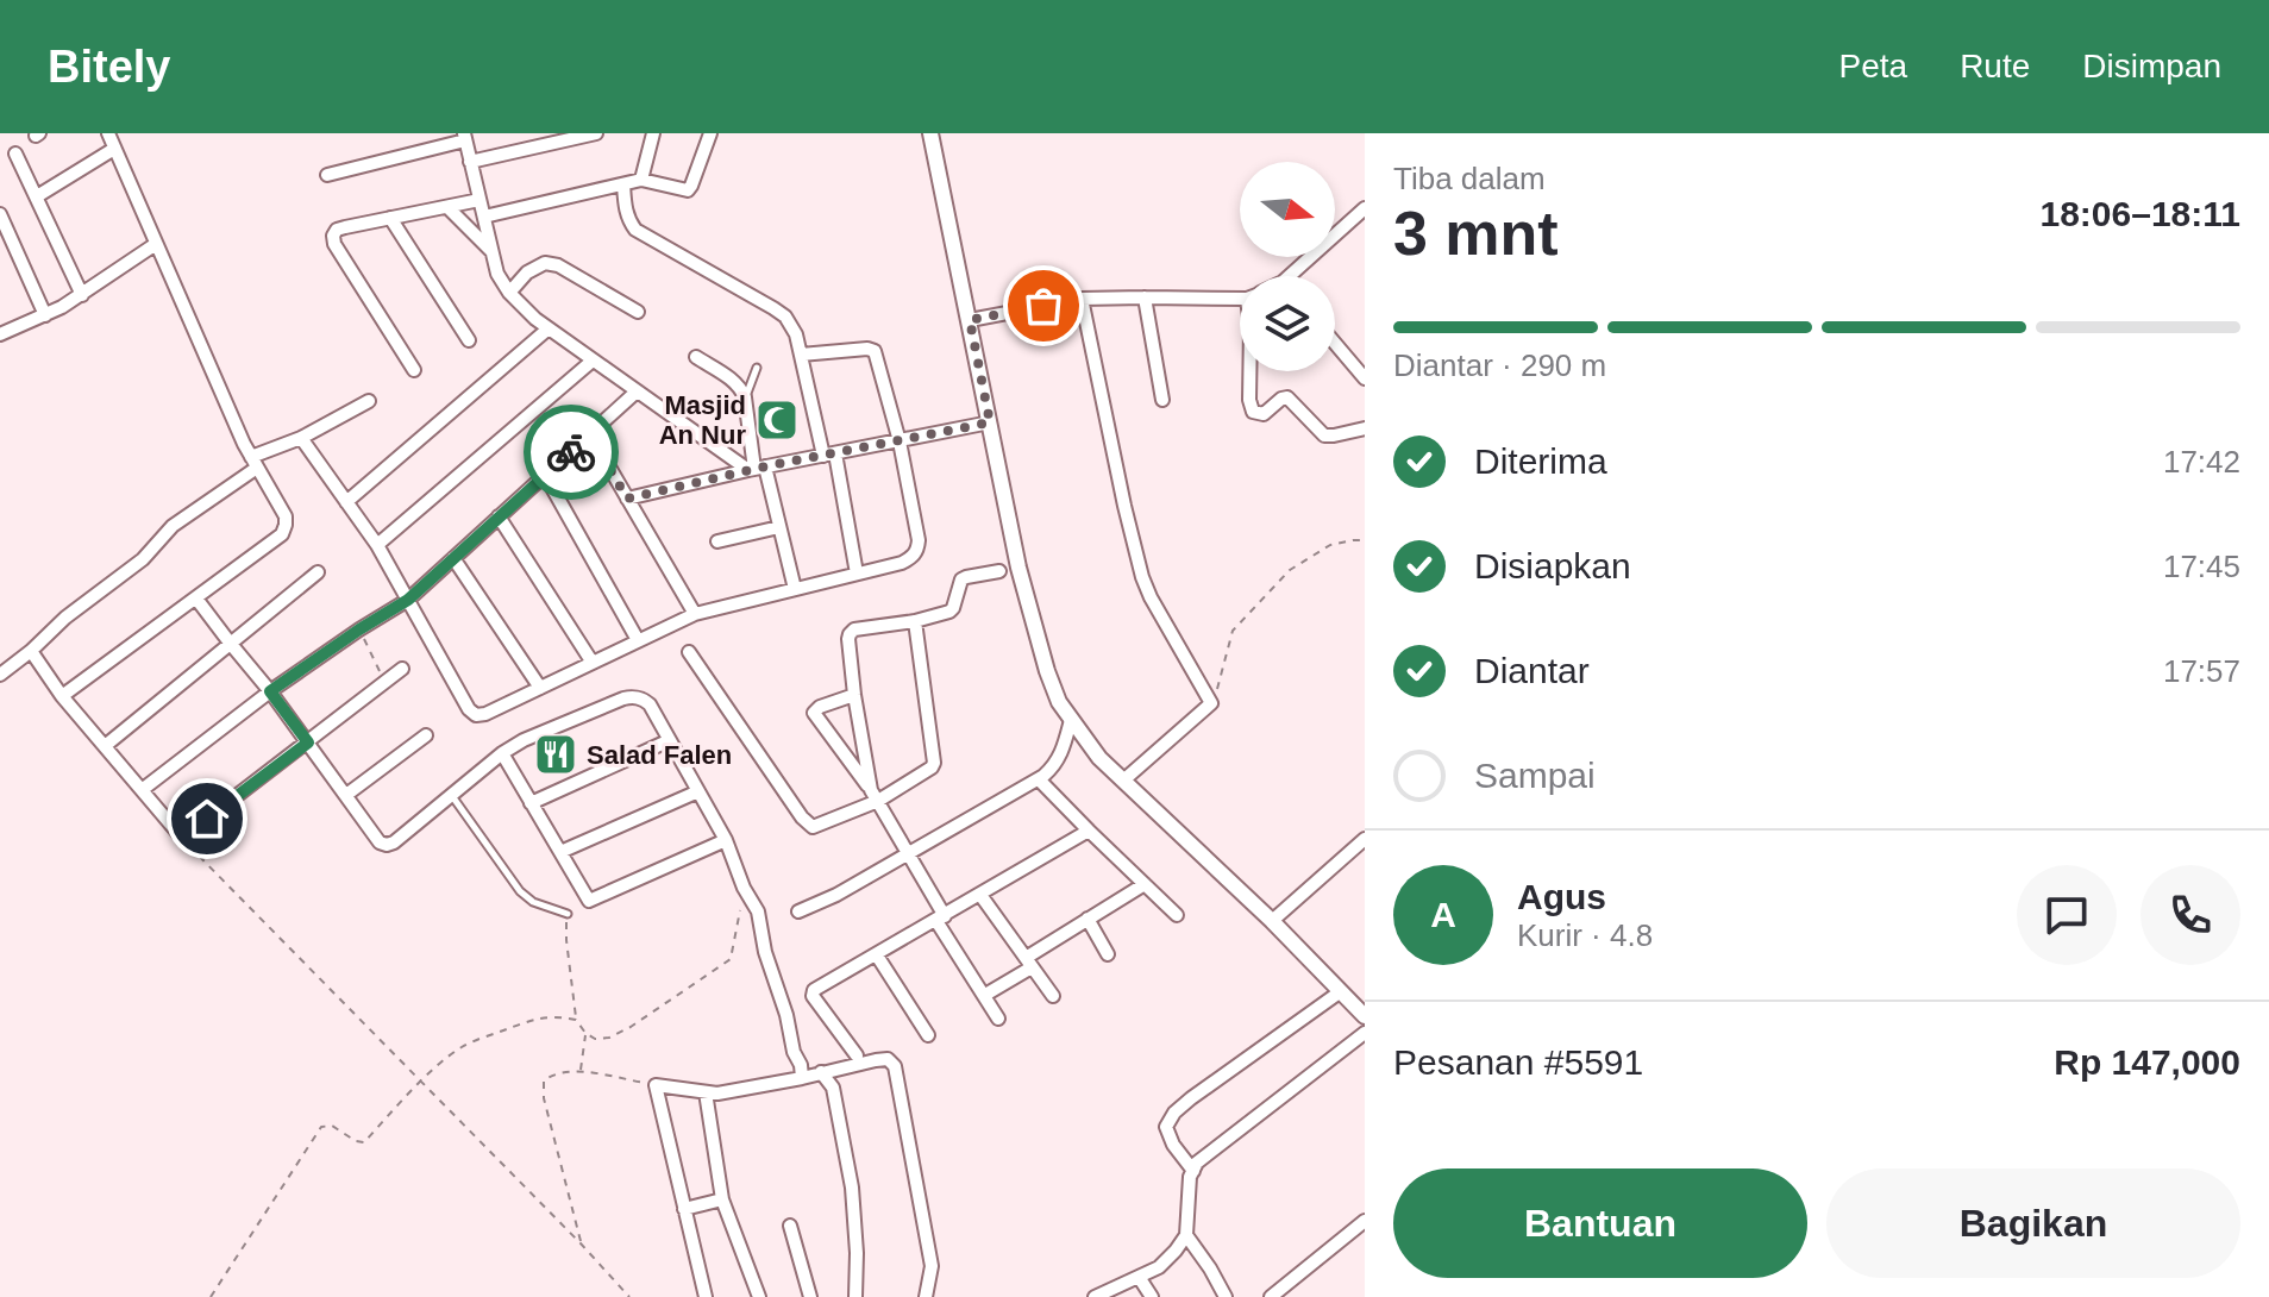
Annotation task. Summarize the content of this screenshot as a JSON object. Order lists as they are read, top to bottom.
{
  "places": {
    "mosque": ["Masjid An Nur"],
    "restaurant": ["Salad Falen"]
  },
  "north": "right",
  "page": {
    "header": "Bitely",
    "nav": ["Peta", "Rute", "Disimpan"],
    "heading": ["3 mnt", "Tiba dalam", "18:06–18:11"],
    "panel": [
      "Agus",
      "Kurir · 4.8",
      "Pesanan #5591",
      "Rp 147,000"
    ],
    "bar": "Diantar · 290 m",
    "list": [
      ["Diterima", "17:42"],
      ["Disiapkan", "17:45"],
      ["Diantar", "17:57"],
      "Sampai"
    ],
    "round": "A",
    "buttons": ["Bantuan", "Bagikan"]
  }
}
